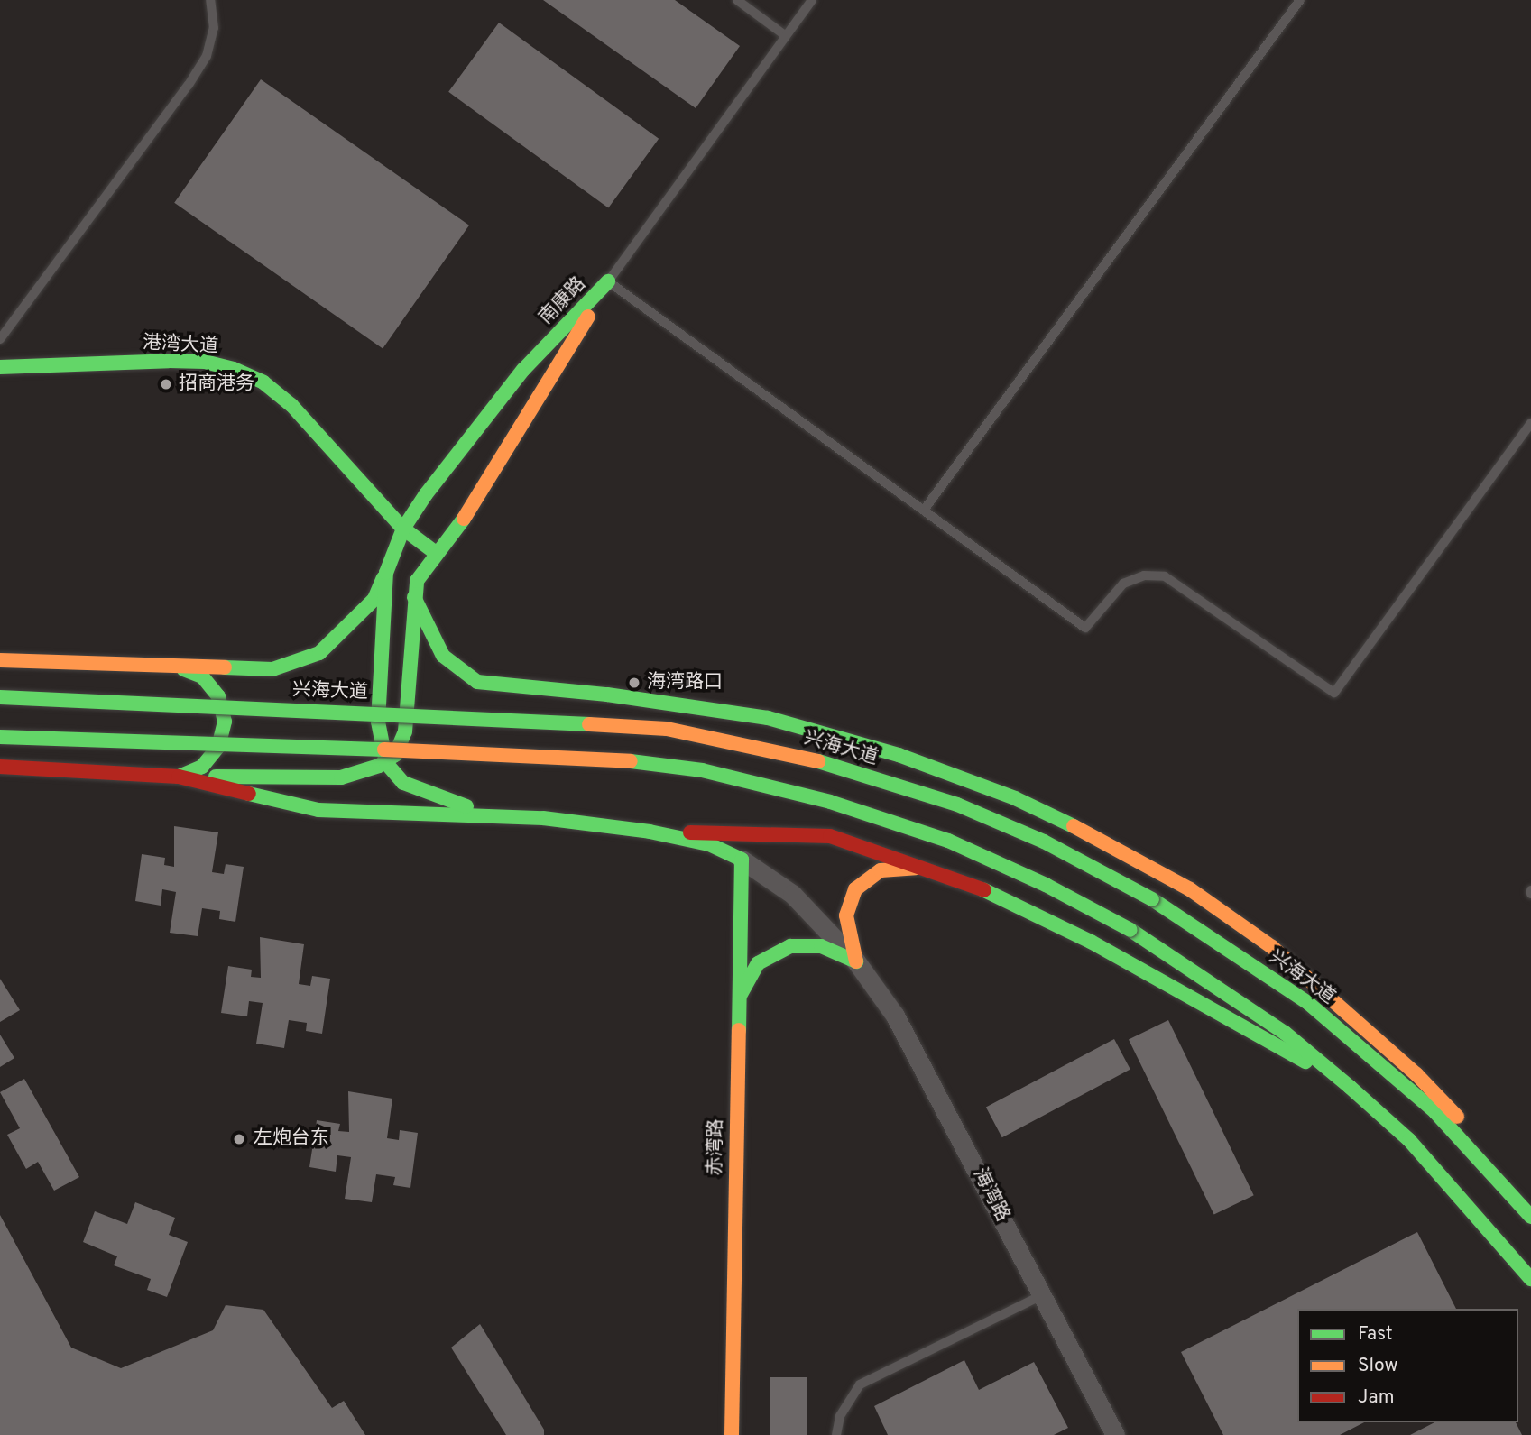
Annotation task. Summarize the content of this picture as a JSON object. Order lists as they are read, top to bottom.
{
  "streets": {
    "street": [
      "南康路",
      "港湾大道",
      "兴海大道",
      "赤湾路",
      "海湾路"
    ]
  },
  "crossings": [
    ["南康路", "港湾大道"],
    ["南康路", "兴海大道"],
    ["赤湾路", "海湾路"]
  ],
  "places": ["招商港务", "海湾路口", "左炮台东"],
  "legend": ["Fast", "Slow", "Jam"]
}
